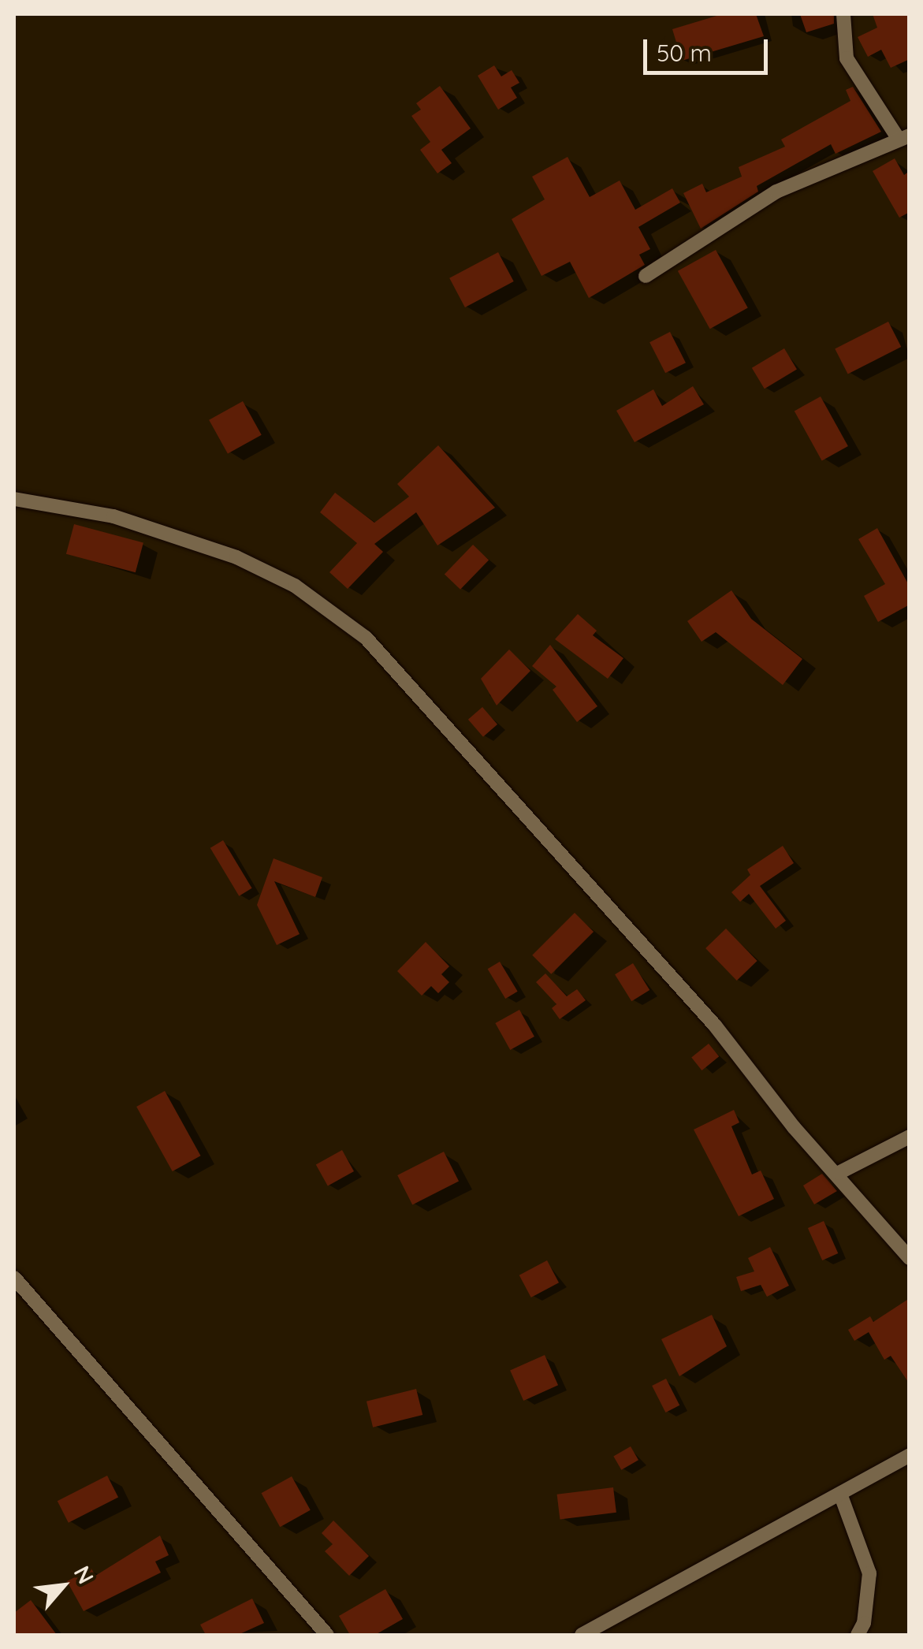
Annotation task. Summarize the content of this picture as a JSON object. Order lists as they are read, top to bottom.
{
  "scale_bar": "50 m",
  "north": "top right"
}
